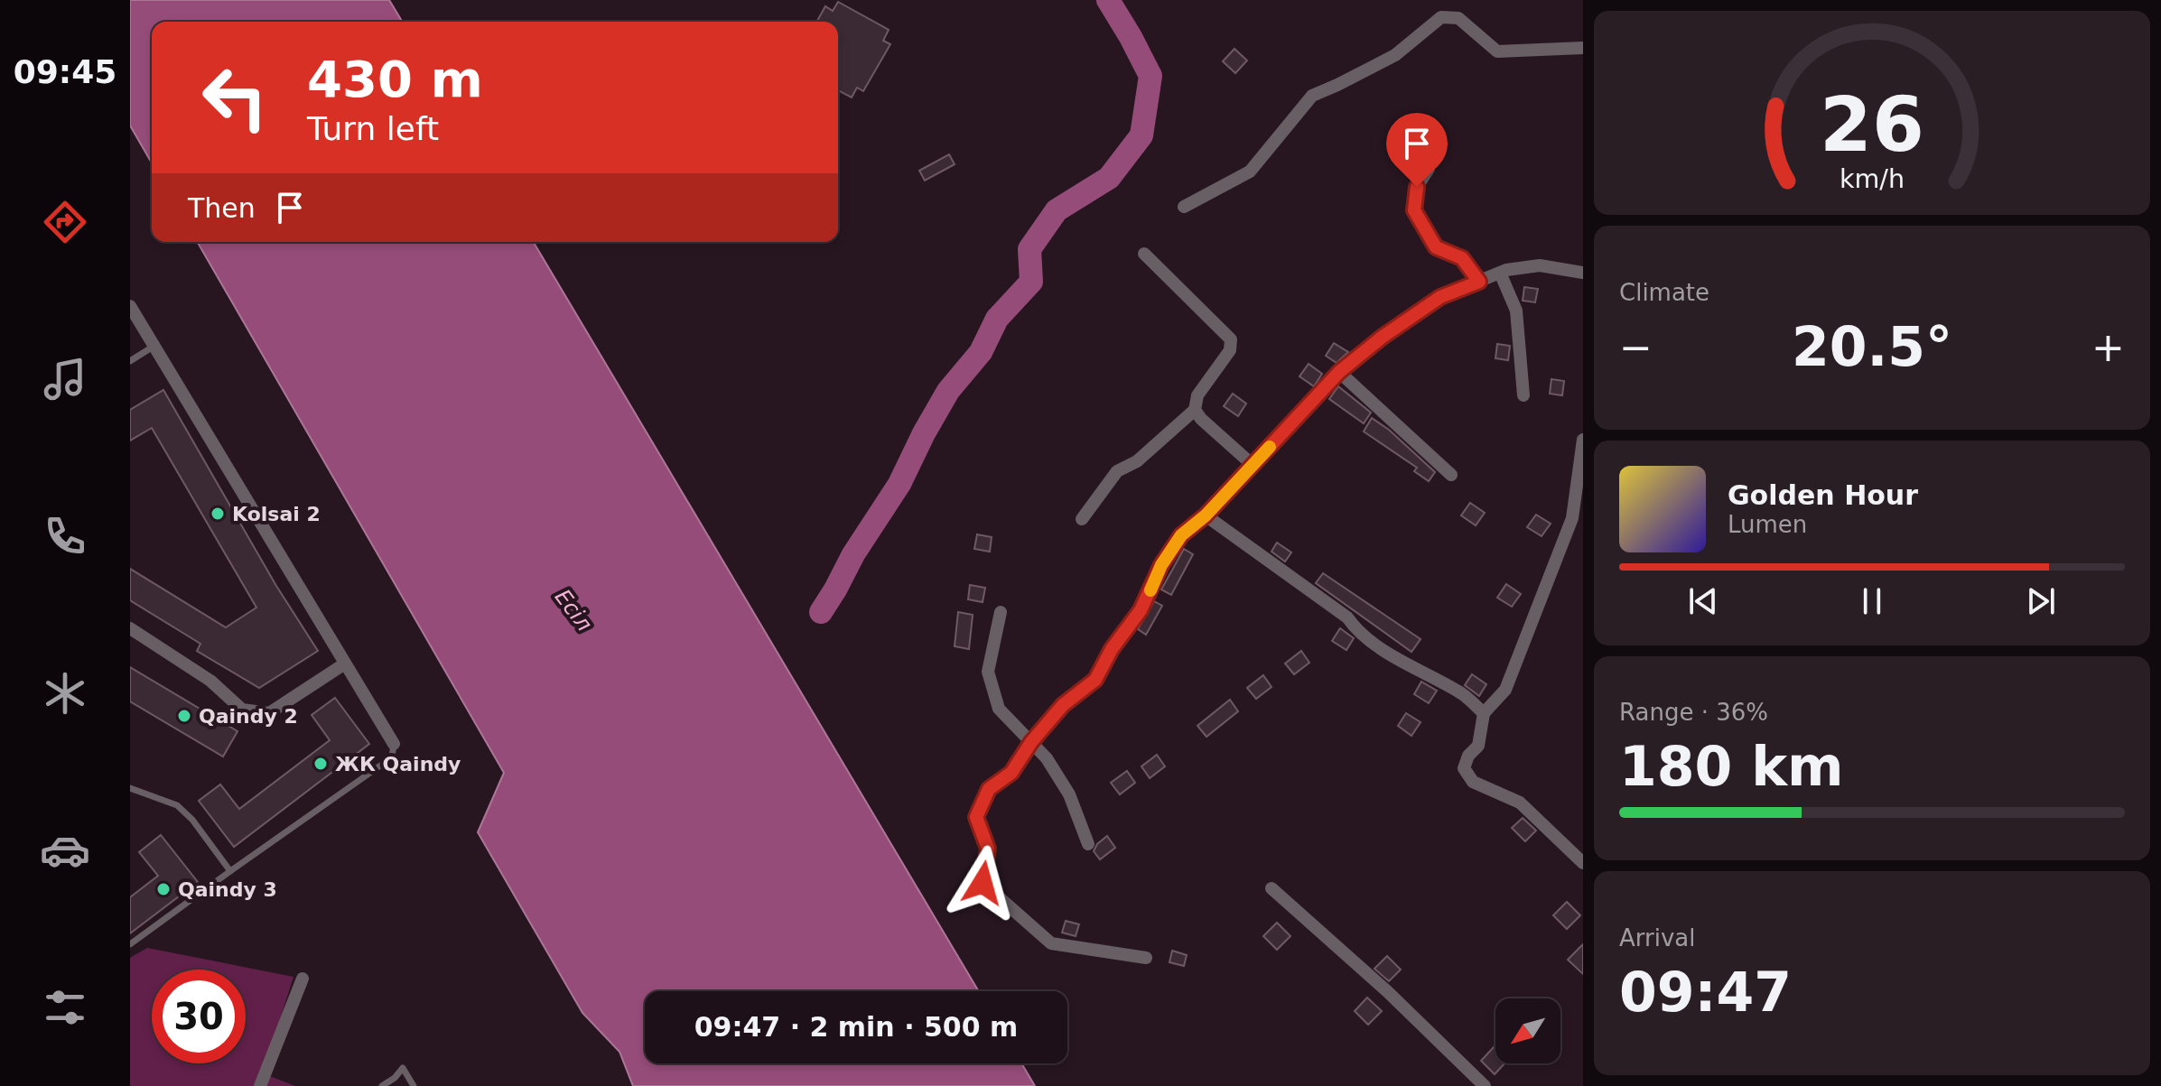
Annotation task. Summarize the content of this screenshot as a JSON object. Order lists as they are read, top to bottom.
{
  "water": ["Есіл"],
  "places": [
    "Kolsai 2",
    "Qaindy 2",
    "ЖК Qaindy",
    "Qaindy 3"
  ],
  "north": "bottom left",
  "page": {
    "tabs": "09:45",
    "turn": ["430 m", "Turn left"],
    "then": "Then",
    "tile": [
      "Climate",
      ["Range · 36%", "180 km"],
      ["Arrival", "09:47"]
    ],
    "heat": ["−", "20.5°", "+"],
    "song": ["Golden Hour", "Lumen"],
    "limit": "30",
    "trip": "09:47 · 2 min · 500 m",
    "gauge": ["26", "km/h"]
  }
}
